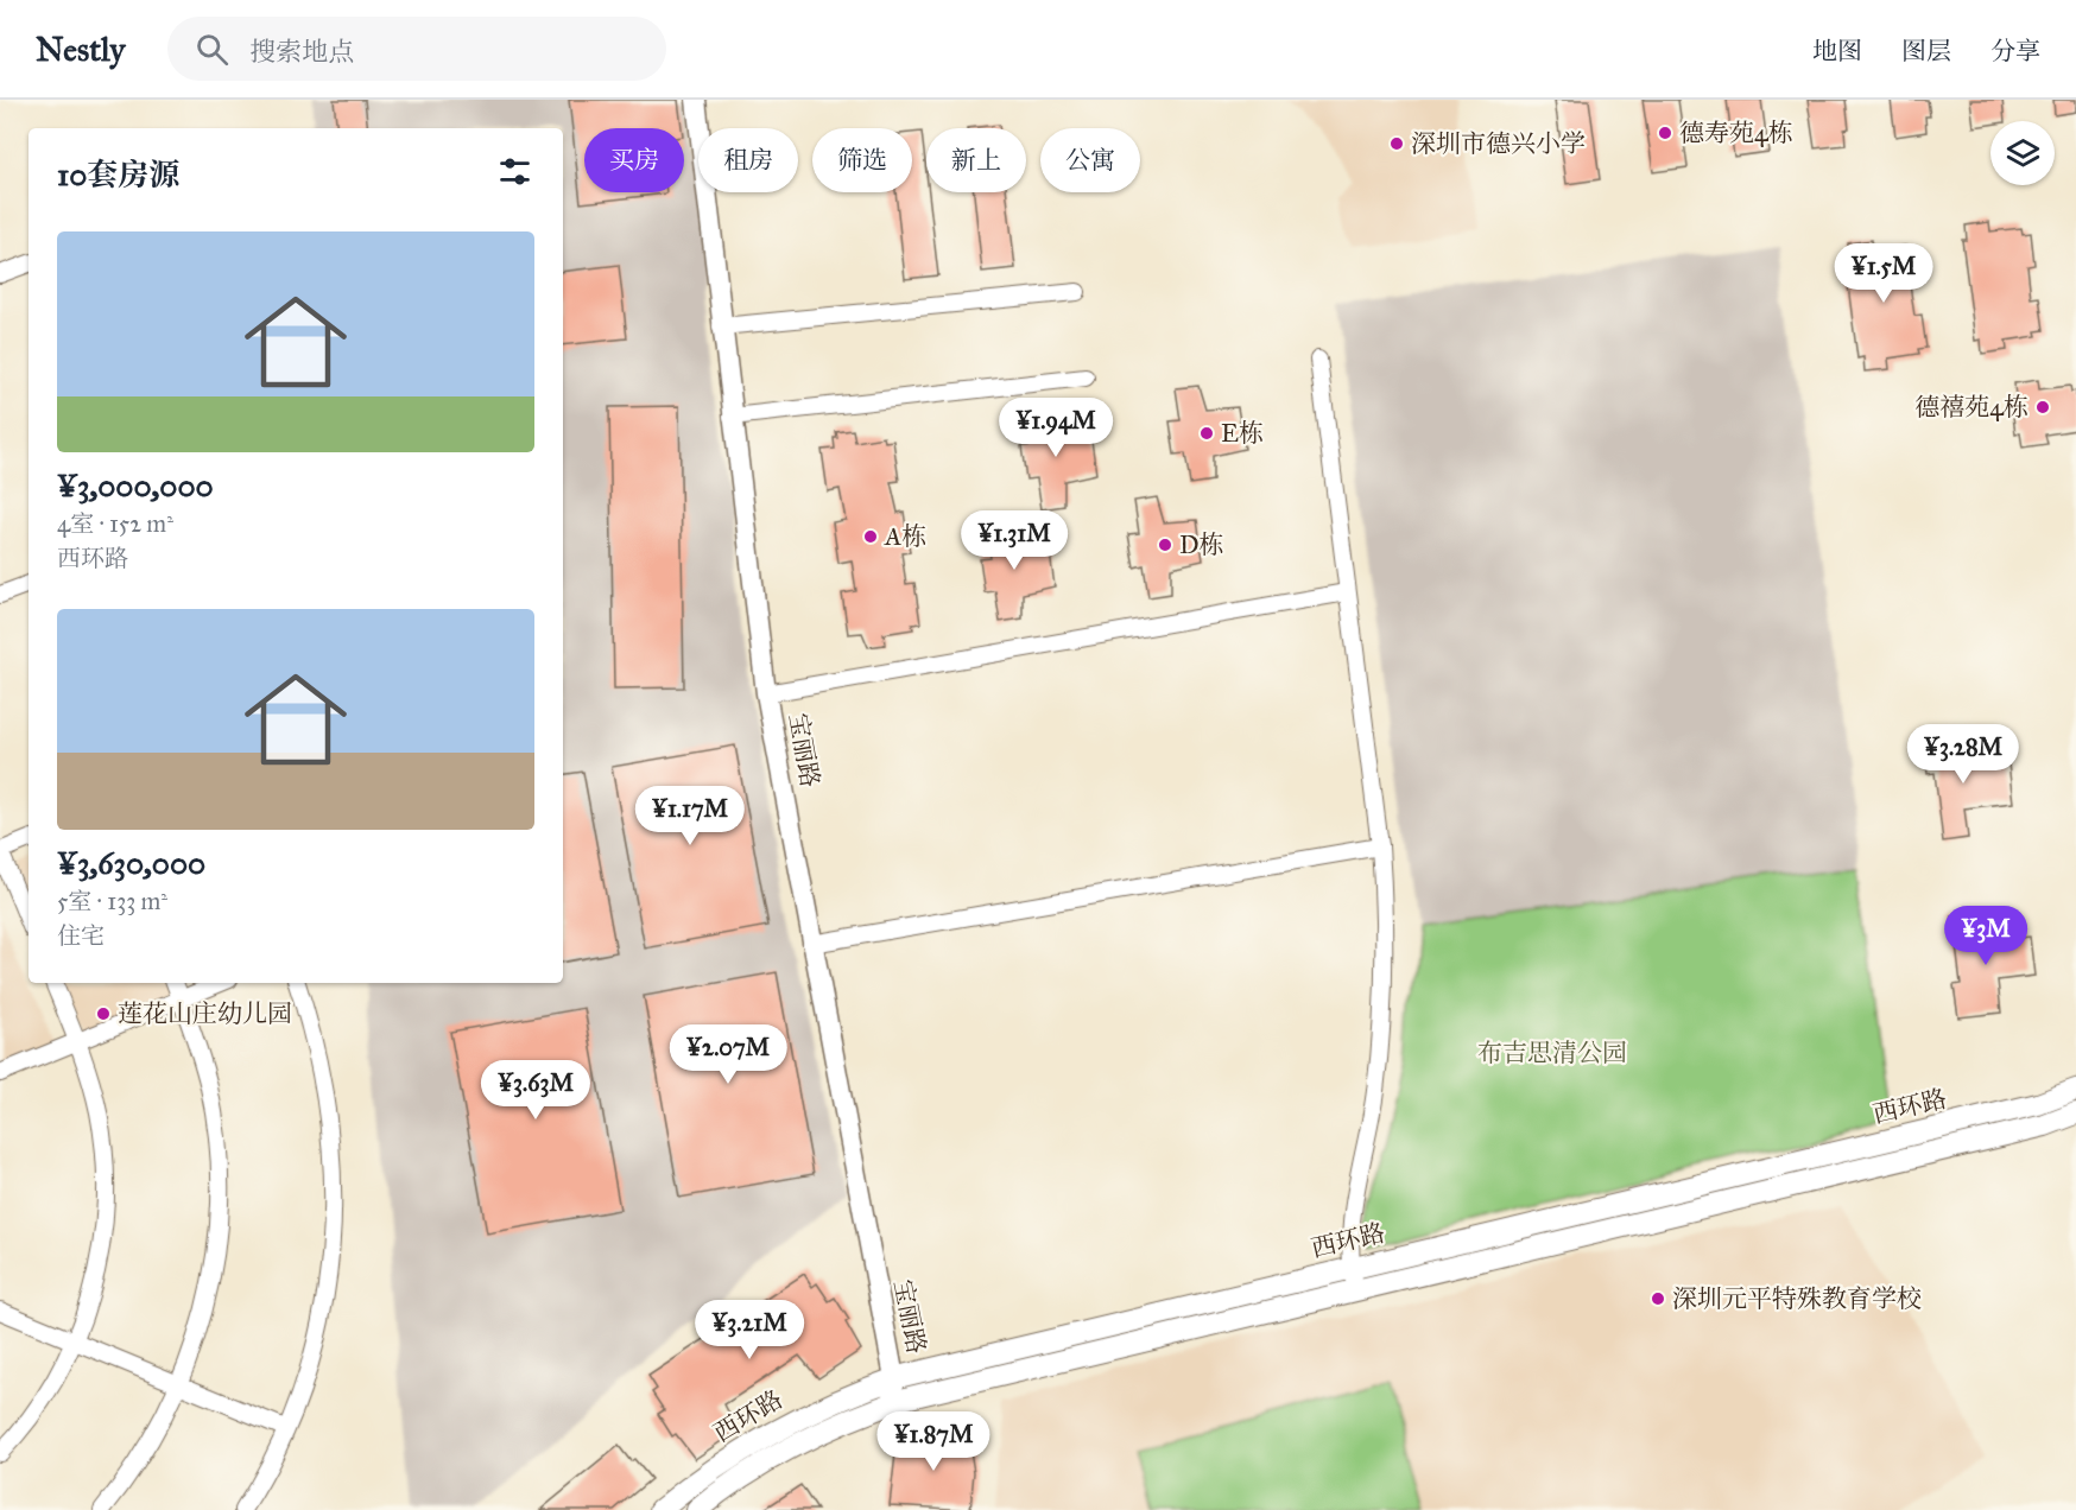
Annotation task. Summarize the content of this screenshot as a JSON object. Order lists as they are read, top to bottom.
{
  "streets": {
    "main road": ["西环路"],
    "street": ["宝丽路"]
  },
  "crossings": [
    ["宝丽路", "西环路"]
  ],
  "parks": ["布吉思清公园"],
  "places": [
    "德寿苑4栋",
    "深圳市德兴小学",
    "德禧苑4栋",
    "E栋",
    "A栋",
    "D栋",
    "莲花山庄幼儿园",
    "深圳元平特殊教育学校"
  ],
  "page": {
    "header": "Nestly",
    "search": "搜索地点",
    "nav": ["地图", "图层", "分享"],
    "chip": [
      "买房",
      "租房",
      "筛选",
      "新上",
      "公寓"
    ],
    "heading": "10套房源",
    "list": [
      {
        "name": "¥3,000,000",
        "note": "4室 · 152 m² · 西环路"
      },
      {
        "name": "¥3,630,000",
        "note": "5室 · 133 m² · 住宅"
      }
    ],
    "price": [
      "¥1.5M",
      "¥1.94M",
      "¥1.31M",
      "¥3.28M",
      "¥1.17M",
      "¥3M",
      "¥2.07M",
      "¥3.63M",
      "¥3.21M",
      "¥1.87M"
    ]
  }
}
